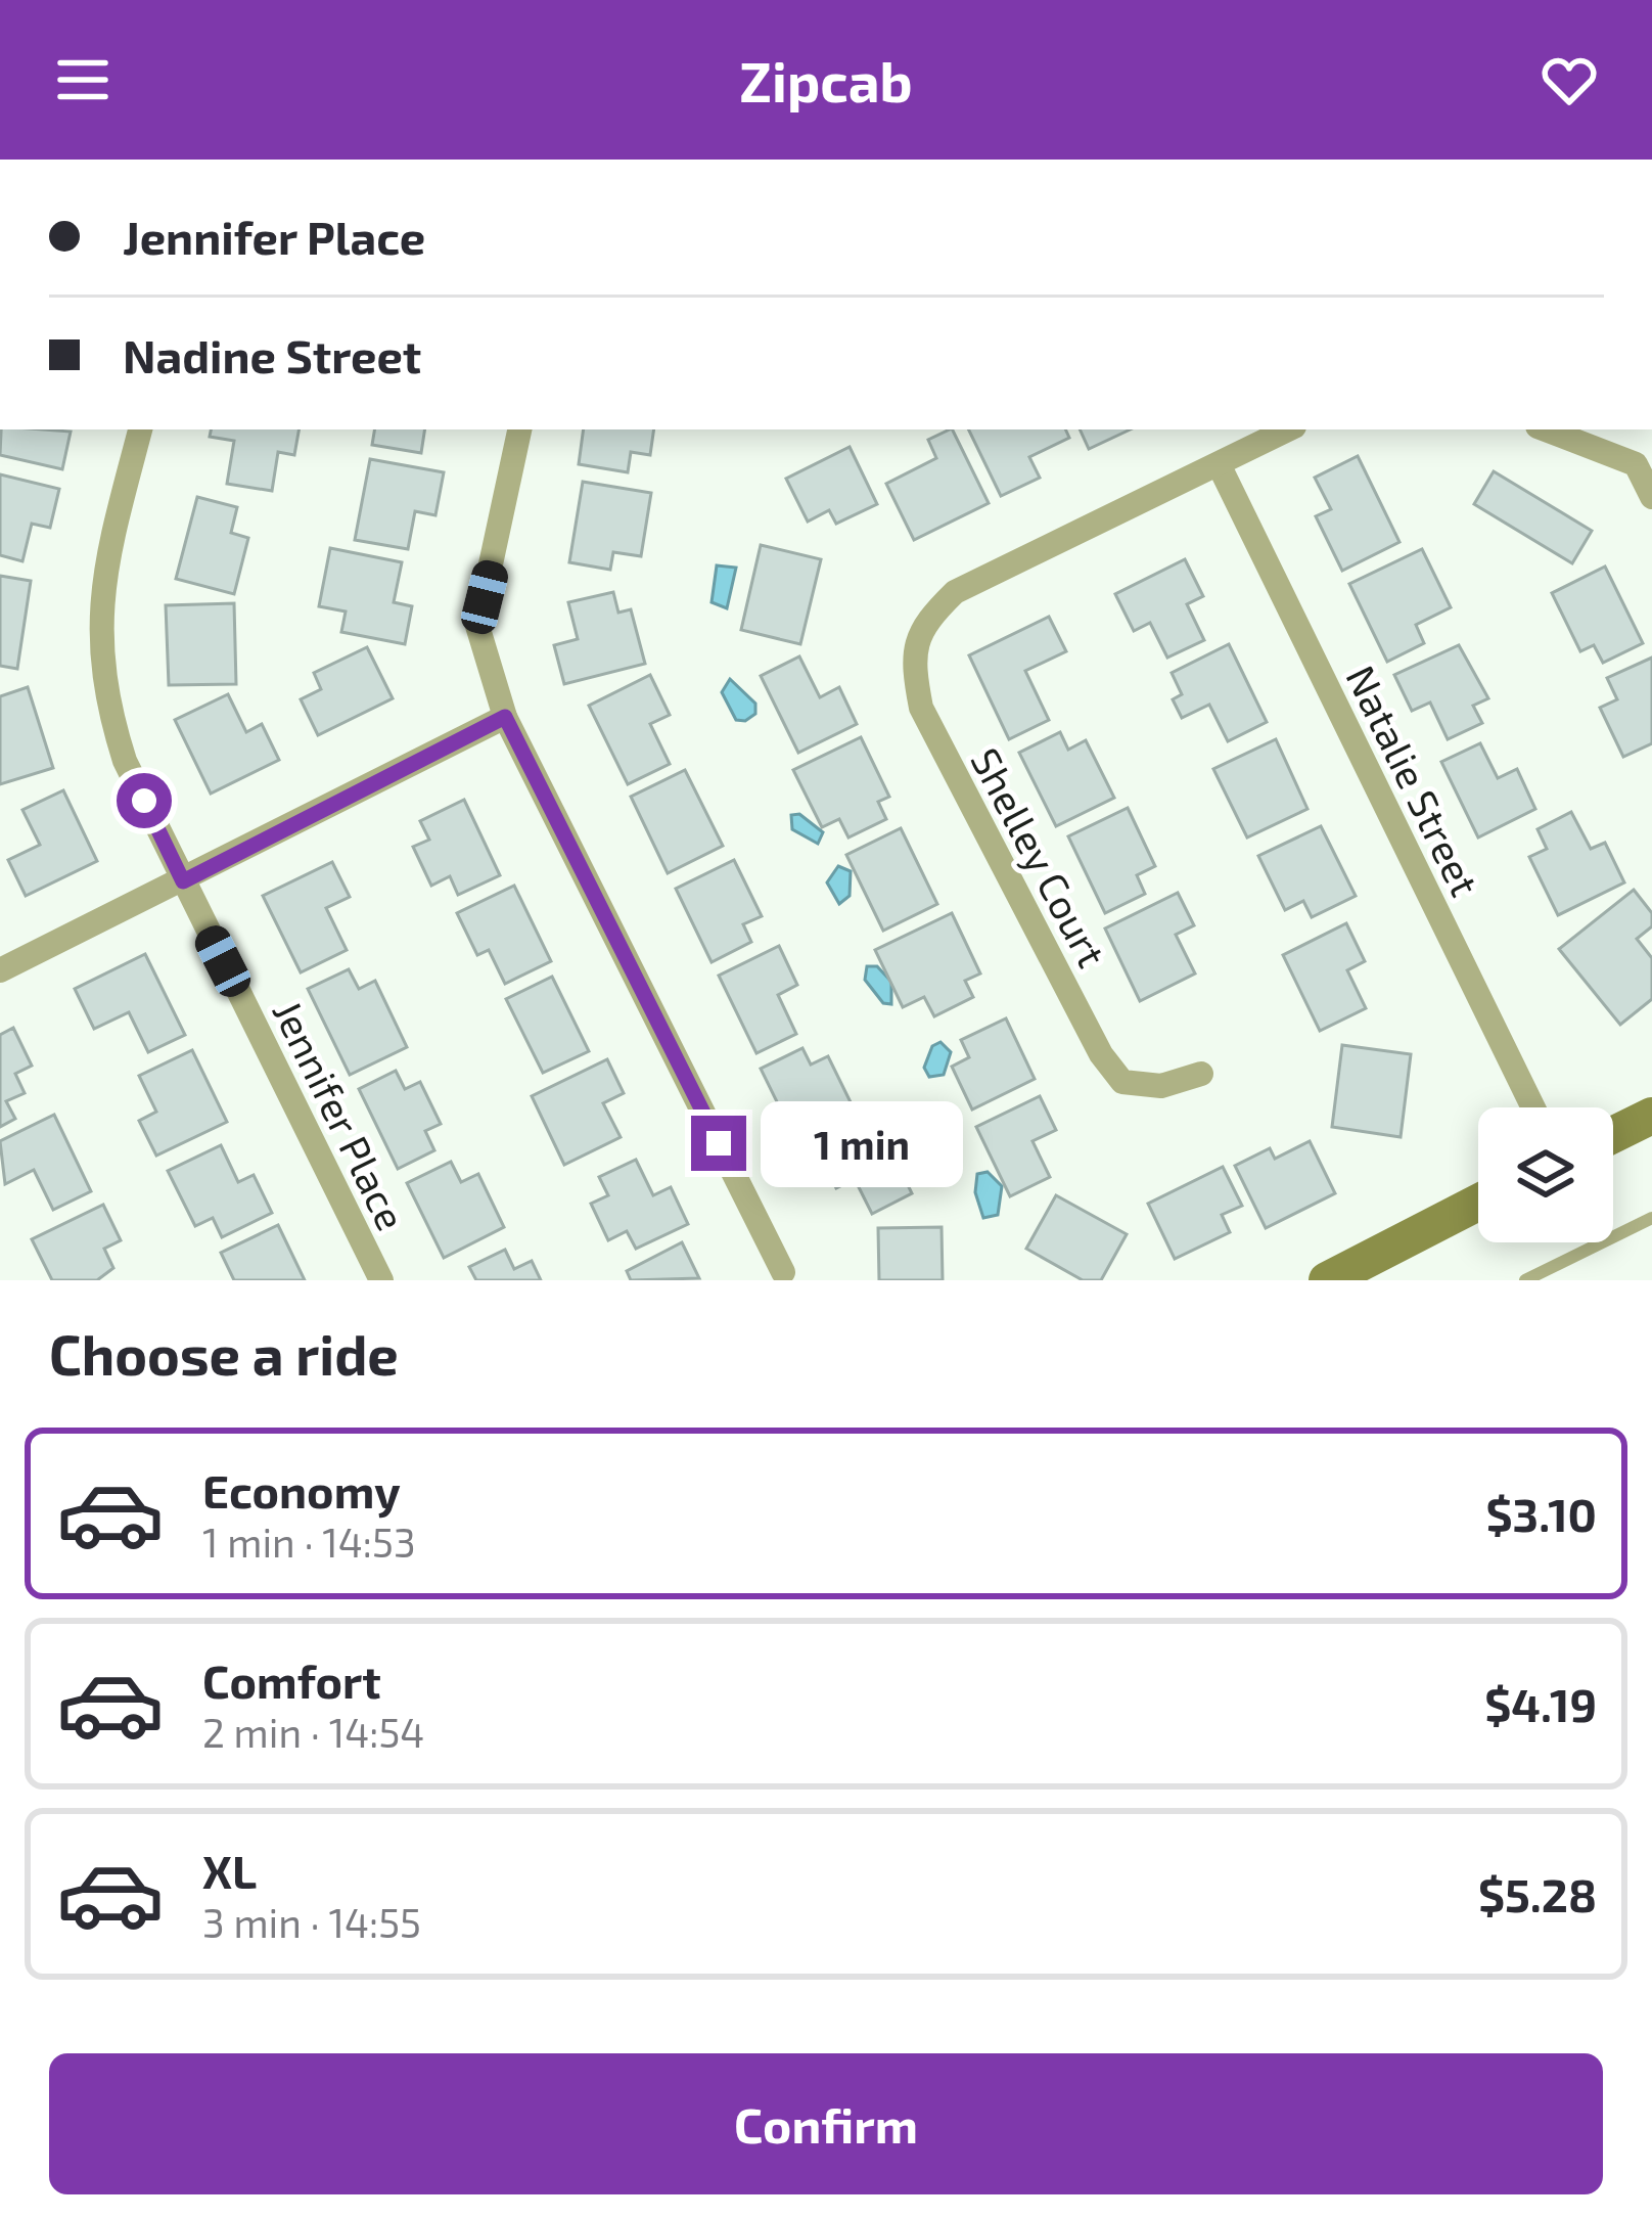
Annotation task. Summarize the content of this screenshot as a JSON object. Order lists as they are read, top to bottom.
{
  "streets": {
    "street": ["Natalie Street", "Shelley Court", "Jennifer Place"]
  },
  "crossings": [
    ["Natalie Street", "Shelley Court"]
  ],
  "page": {
    "header": "Zipcab",
    "banner": ["Jennifer Place", "Nadine Street"],
    "bubble": "1 min",
    "heading": "Choose a ride",
    "list": [
      {
        "name": "Economy",
        "note": "1 min · 14:53",
        "value": "$3.10"
      },
      {
        "name": "Comfort",
        "note": "2 min · 14:54",
        "value": "$4.19"
      },
      {
        "name": "XL",
        "note": "3 min · 14:55",
        "value": "$5.28"
      }
    ],
    "buttons": "Confirm"
  }
}
